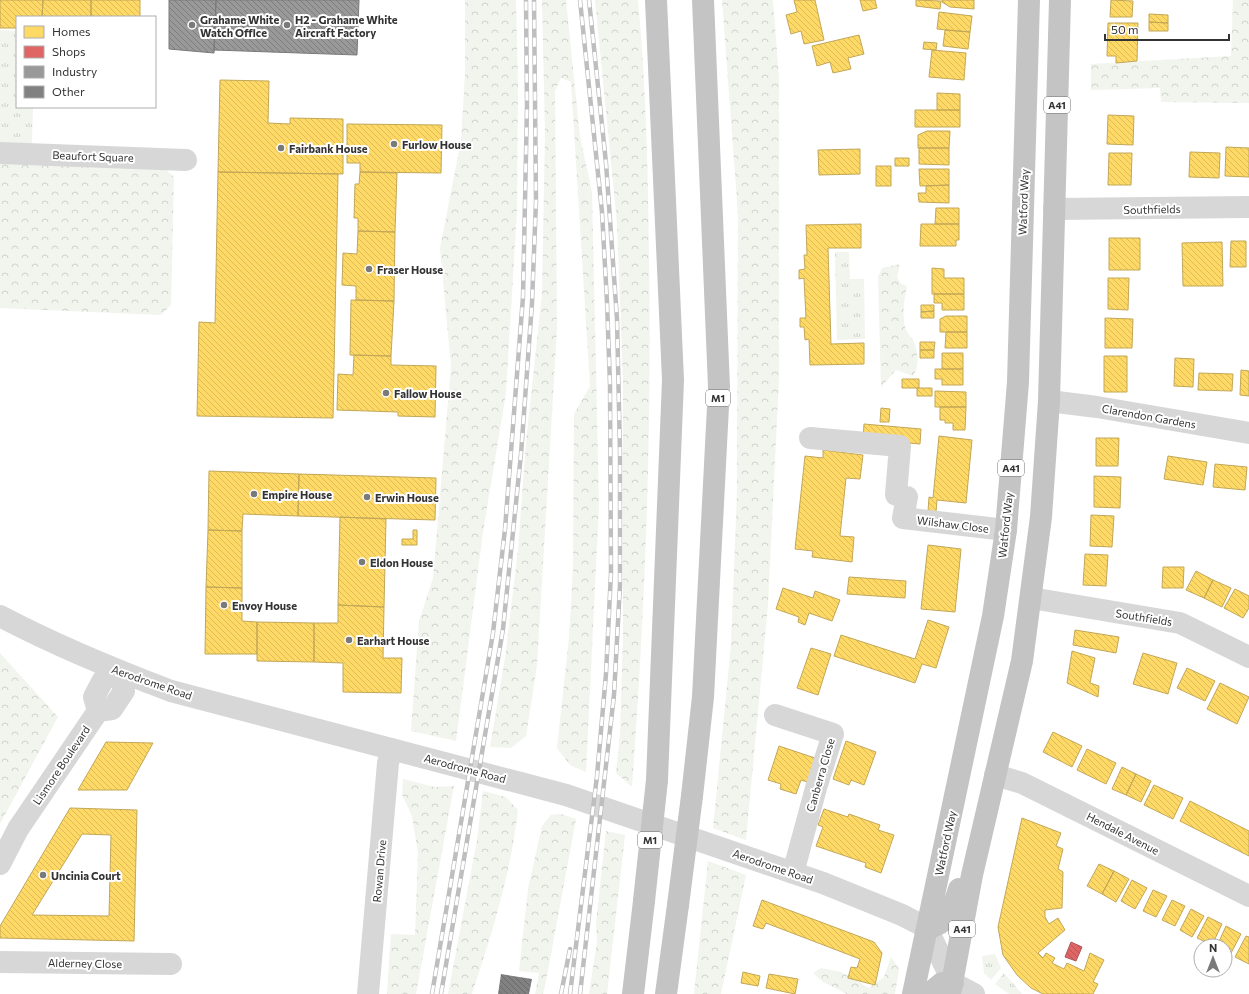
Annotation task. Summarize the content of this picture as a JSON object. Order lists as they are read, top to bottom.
{
  "streets": {
    "highway": ["A41", "Watford Way", "M1"],
    "street": [
      "Beaufort Square",
      "Southfields",
      "Clarendon Gardens",
      "Wilshaw Close",
      "Aerodrome Road",
      "Lismore Boulevard",
      "Canberra Close",
      "Hendale Avenue",
      "Rowan Drive",
      "Alderney Close"
    ]
  },
  "crossings": [
    ["A41", "Watford Way"],
    ["A41", "Southfields"],
    ["A41", "Clarendon Gardens"],
    ["A41", "Aerodrome Road"],
    ["A41", "Hendale Avenue"],
    ["Watford Way", "Wilshaw Close"],
    ["Watford Way", "Aerodrome Road"],
    ["Aerodrome Road", "Lismore Boulevard"],
    ["Aerodrome Road", "Canberra Close"],
    ["Aerodrome Road", "Rowan Drive"]
  ],
  "places": [
    "Grahame White Watch Office",
    "H2 - Grahame White Aircraft Factory",
    "Furlow House",
    "Fairbank House",
    "Fraser House",
    "Fallow House",
    "Empire House",
    "Erwin House",
    "Eldon House",
    "Envoy House",
    "Earhart House",
    "Uncinia Court"
  ],
  "legend": [
    "Homes",
    "Shops",
    "Industry",
    "Other"
  ],
  "scale_bar": "50 m",
  "north": "top"
}
